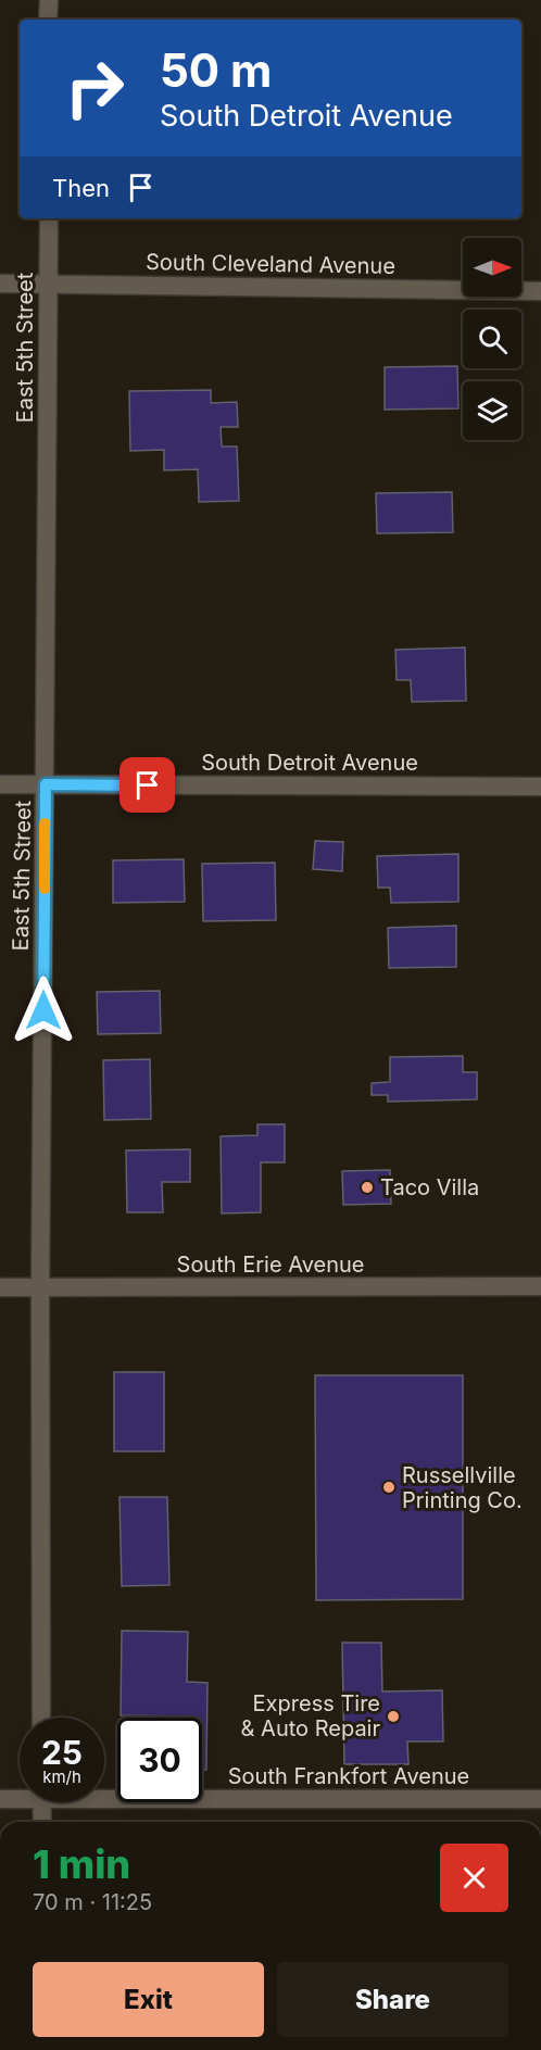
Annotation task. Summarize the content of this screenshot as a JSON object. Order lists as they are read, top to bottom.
{
  "streets": {
    "street": [
      "South Cleveland Avenue",
      "East 5th Street",
      "South Detroit Avenue",
      "South Erie Avenue",
      "South Frankfort Avenue"
    ]
  },
  "crossings": [
    ["South Cleveland Avenue", "East 5th Street"],
    ["East 5th Street", "South Detroit Avenue"],
    ["East 5th Street", "South Erie Avenue"]
  ],
  "places": ["Taco Villa", "Russellville Printing Co.", "Express Tire & Auto Repair"],
  "north": "right",
  "page": {
    "turn": ["50 m", "South Detroit Avenue"],
    "then": "Then",
    "speed": "25 km/h",
    "limit": "30",
    "heading": ["1 min", "70 m · 11:25"],
    "buttons": ["Exit", "Share"]
  }
}
